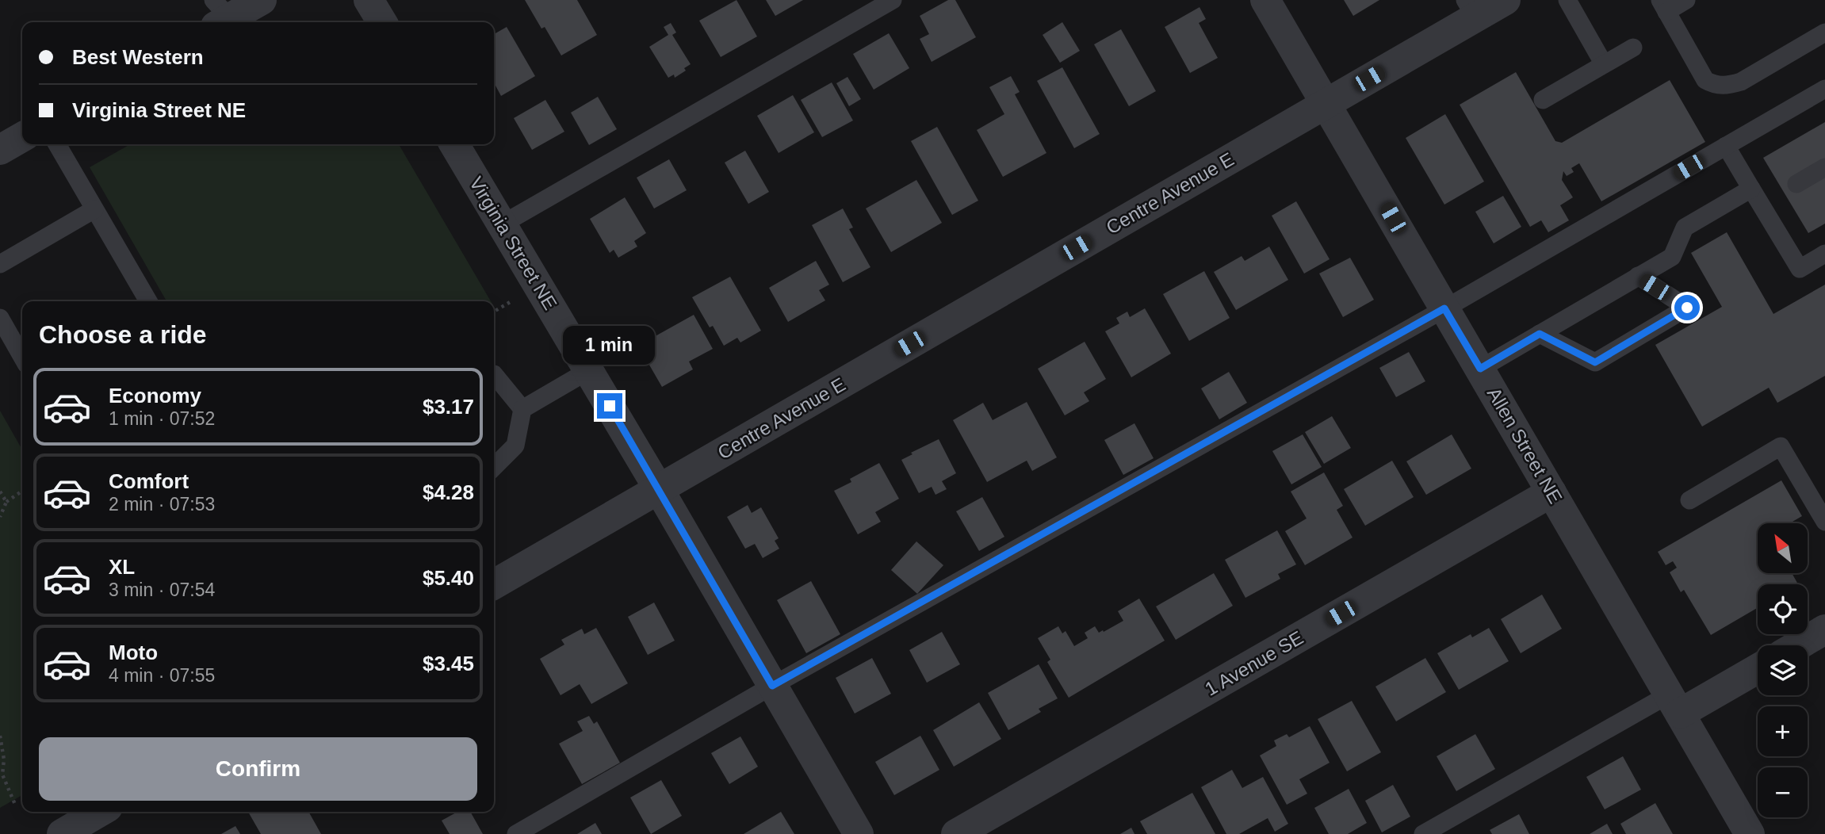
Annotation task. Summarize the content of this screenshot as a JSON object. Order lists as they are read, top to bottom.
{
  "streets": {
    "street": [
      "Centre Avenue E",
      "Virginia Street NE",
      "Allen Street NE",
      "1 Avenue SE"
    ]
  },
  "crossings": [
    ["Centre Avenue E", "Virginia Street NE"],
    ["Centre Avenue E", "Allen Street NE"],
    ["Allen Street NE", "1 Avenue SE"]
  ],
  "north": "top left",
  "page": {
    "banner": ["Best Western", "Virginia Street NE"],
    "heading": "Choose a ride",
    "bubble": "1 min",
    "list": [
      {
        "name": "Economy",
        "note": "1 min · 07:52",
        "value": "$3.17"
      },
      {
        "name": "Comfort",
        "note": "2 min · 07:53",
        "value": "$4.28"
      },
      {
        "name": "XL",
        "note": "3 min · 07:54",
        "value": "$5.40"
      },
      {
        "name": "Moto",
        "note": "4 min · 07:55",
        "value": "$3.45"
      }
    ],
    "map_buttons": ["+", "−"],
    "buttons": "Confirm"
  }
}
